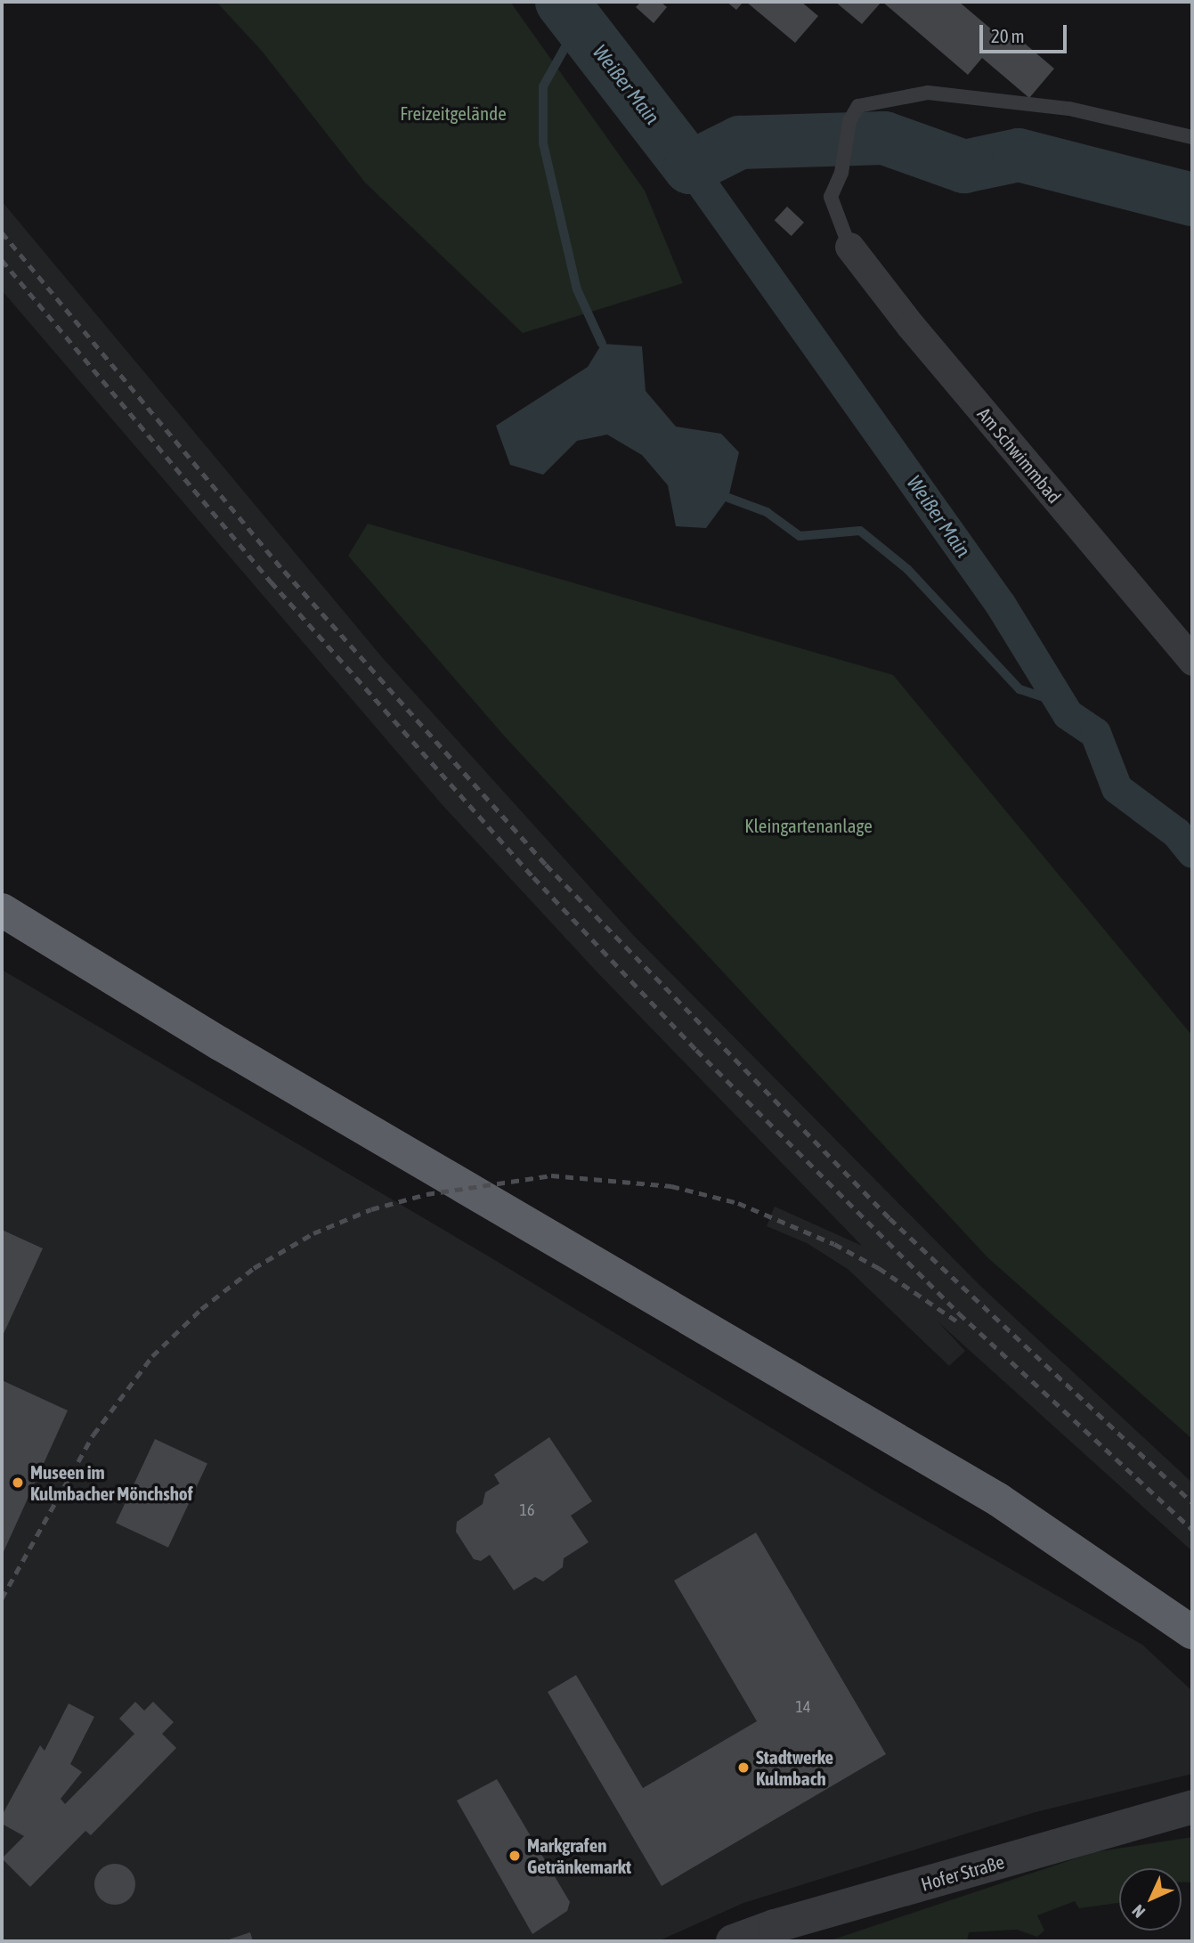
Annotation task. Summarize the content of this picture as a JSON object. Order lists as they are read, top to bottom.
{
  "streets": {
    "street": ["Am Schwimmbad", "Hofer Straße"]
  },
  "water": ["Weißer Main"],
  "parks": ["Freizeitgelände", "Kleingartenanlage"],
  "places": ["Museen im Kulmbacher Mönchshof", "Stadtwerke Kulmbach", "Markgrafen Getränkemarkt"],
  "house_numbers": ["16", "14"],
  "scale_bar": "20 m",
  "north": "bottom left"
}
